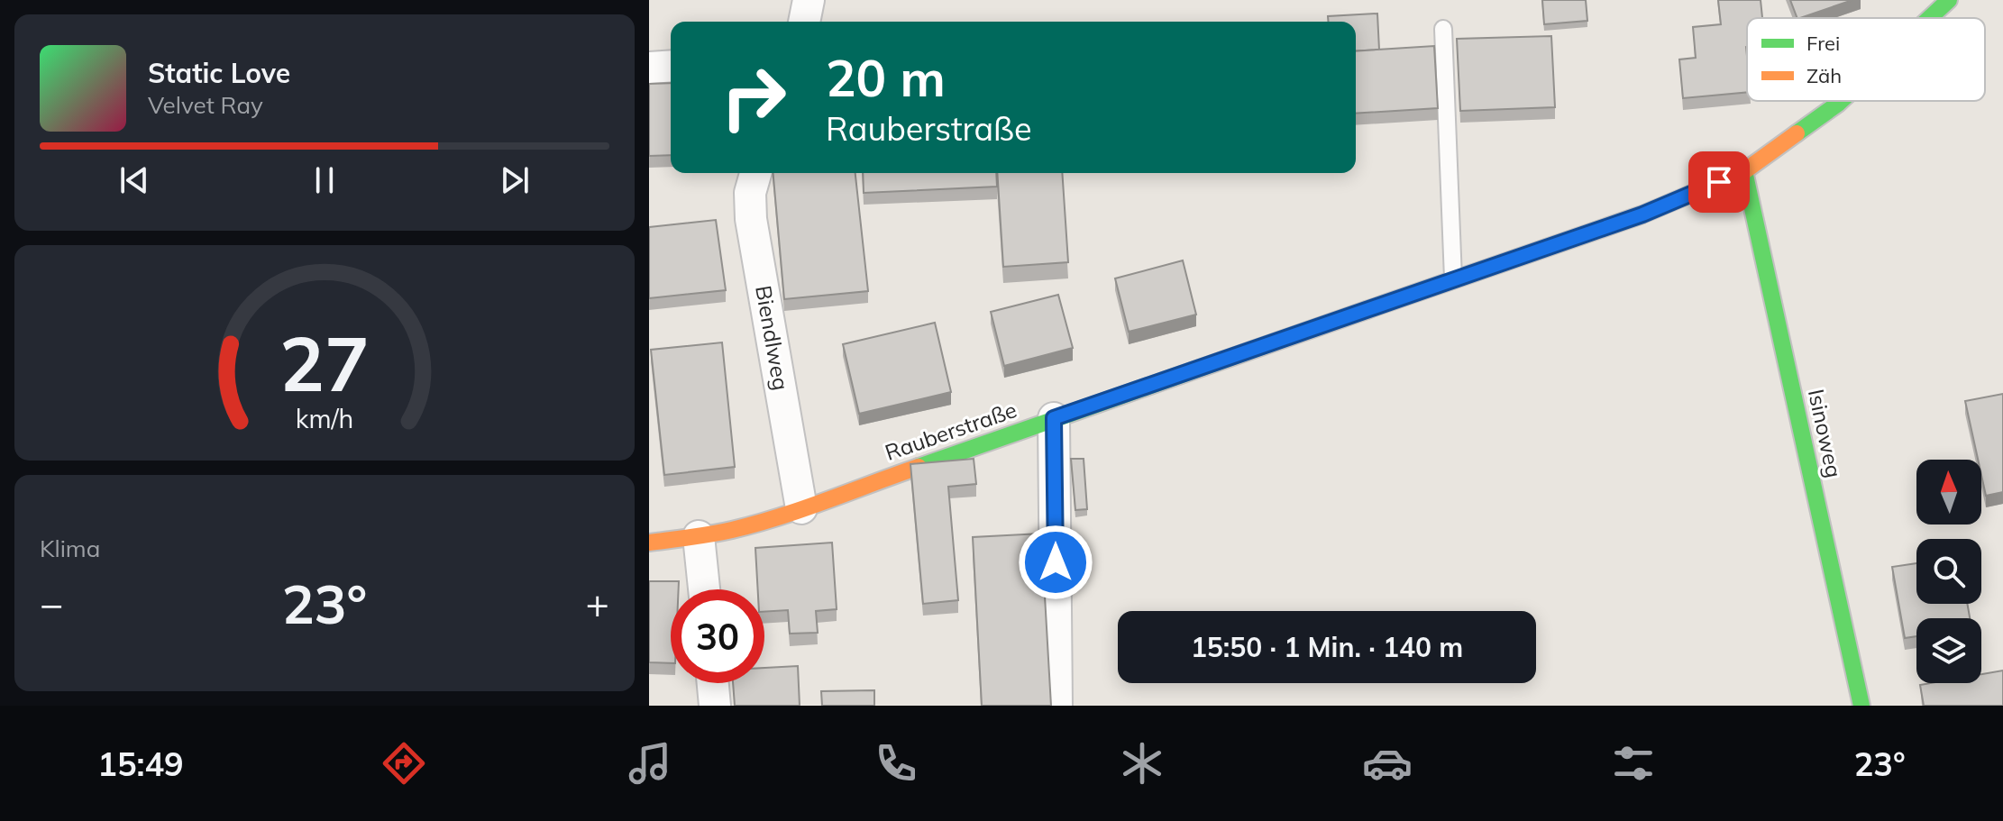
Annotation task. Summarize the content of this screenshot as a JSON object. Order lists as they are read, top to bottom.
{
  "streets": {
    "street": ["Biendlweg", "Rauberstraße", "Isinoweg"]
  },
  "crossings": [
    ["Biendlweg", "Rauberstraße"],
    ["Rauberstraße", "Isinoweg"]
  ],
  "legend": ["Frei", "Zäh"],
  "north": "top",
  "page": {
    "turn": ["20 m", "Rauberstraße"],
    "song": ["Static Love", "Velvet Ray"],
    "tile": "Klima",
    "heat": ["−", "23°", "+"],
    "limit": "30",
    "trip": "15:50 · 1 Min. · 140 m",
    "tabs": ["15:49", "23°"],
    "gauge": ["27", "km/h"]
  }
}
